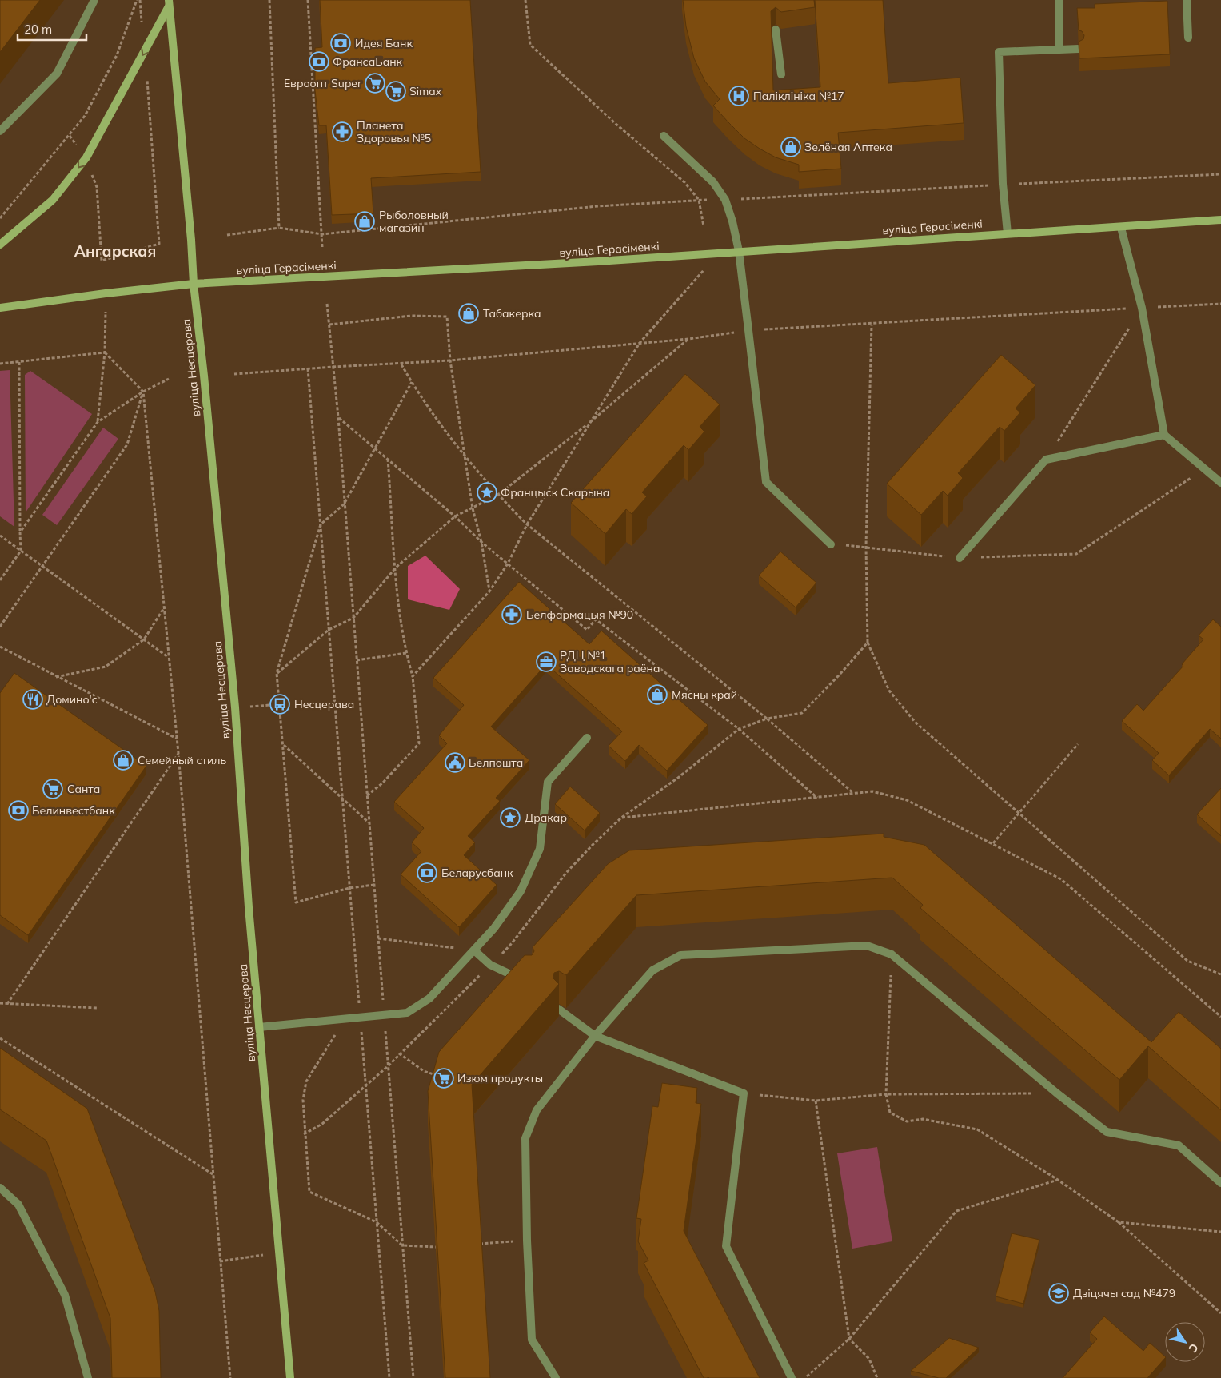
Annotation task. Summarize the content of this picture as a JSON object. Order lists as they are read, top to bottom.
{
  "streets": {
    "street": ["вуліца Герасіменкі", "вуліца Несцерава"]
  },
  "crossings": [
    ["вуліца Герасіменкі", "вуліца Несцерава"]
  ],
  "districts": ["Ангарская"],
  "places": {
    "bank": [
      "Идея Банк",
      "ФрансаБанк",
      "Белинвестбанк",
      "Беларусбанк"
    ],
    "supermarket": [
      "Евроопт Super",
      "Simax",
      "Санта",
      "Изюм продукты"
    ],
    "hospital": ["Паліклініка №17"],
    "pharmacy": ["Планета Здоровья №5", "Белфармацыя №90"],
    "shop": [
      "Зелёная Аптека",
      "Рыболовный магазин",
      "Табакерка",
      "Мясны край",
      "Семейный стиль"
    ],
    "place": ["Францыск Скарына", "Дракар"],
    "office": ["РДЦ №1 Заводскага раёна"],
    "restaurant": ["Домино'c"],
    "bus stop": ["Несцерава"],
    "public building": ["Белпошта"],
    "school or university": ["Дзіцячы сад №479"]
  },
  "scale_bar": "20 m",
  "north": "bottom right"
}
